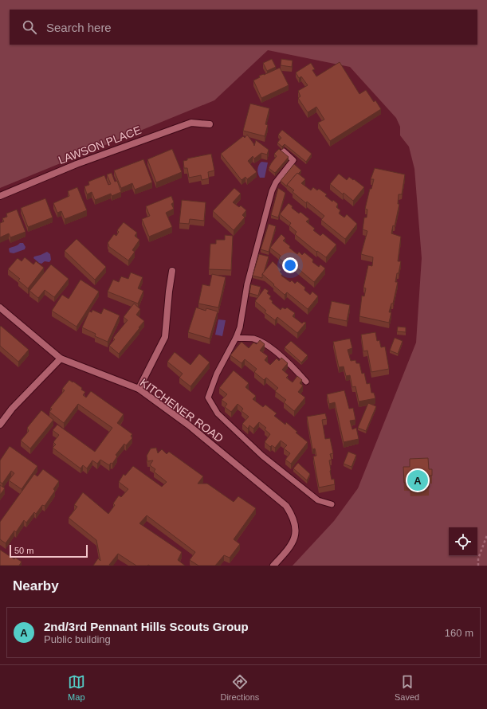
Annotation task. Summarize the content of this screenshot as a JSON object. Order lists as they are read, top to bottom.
{
  "streets": {
    "street": ["LAWSON PLACE", "KITCHENER ROAD"]
  },
  "scale_bar": "50 m",
  "page": {
    "search": "Search here",
    "pins": "A",
    "scale": "50 m",
    "heading": "Nearby",
    "list": [
      {
        "mark": "A",
        "name": "2nd/3rd Pennant Hills Scouts Group",
        "note": "Public building",
        "value": "160 m"
      }
    ],
    "nav": ["Map", "Directions", "Saved"]
  }
}
